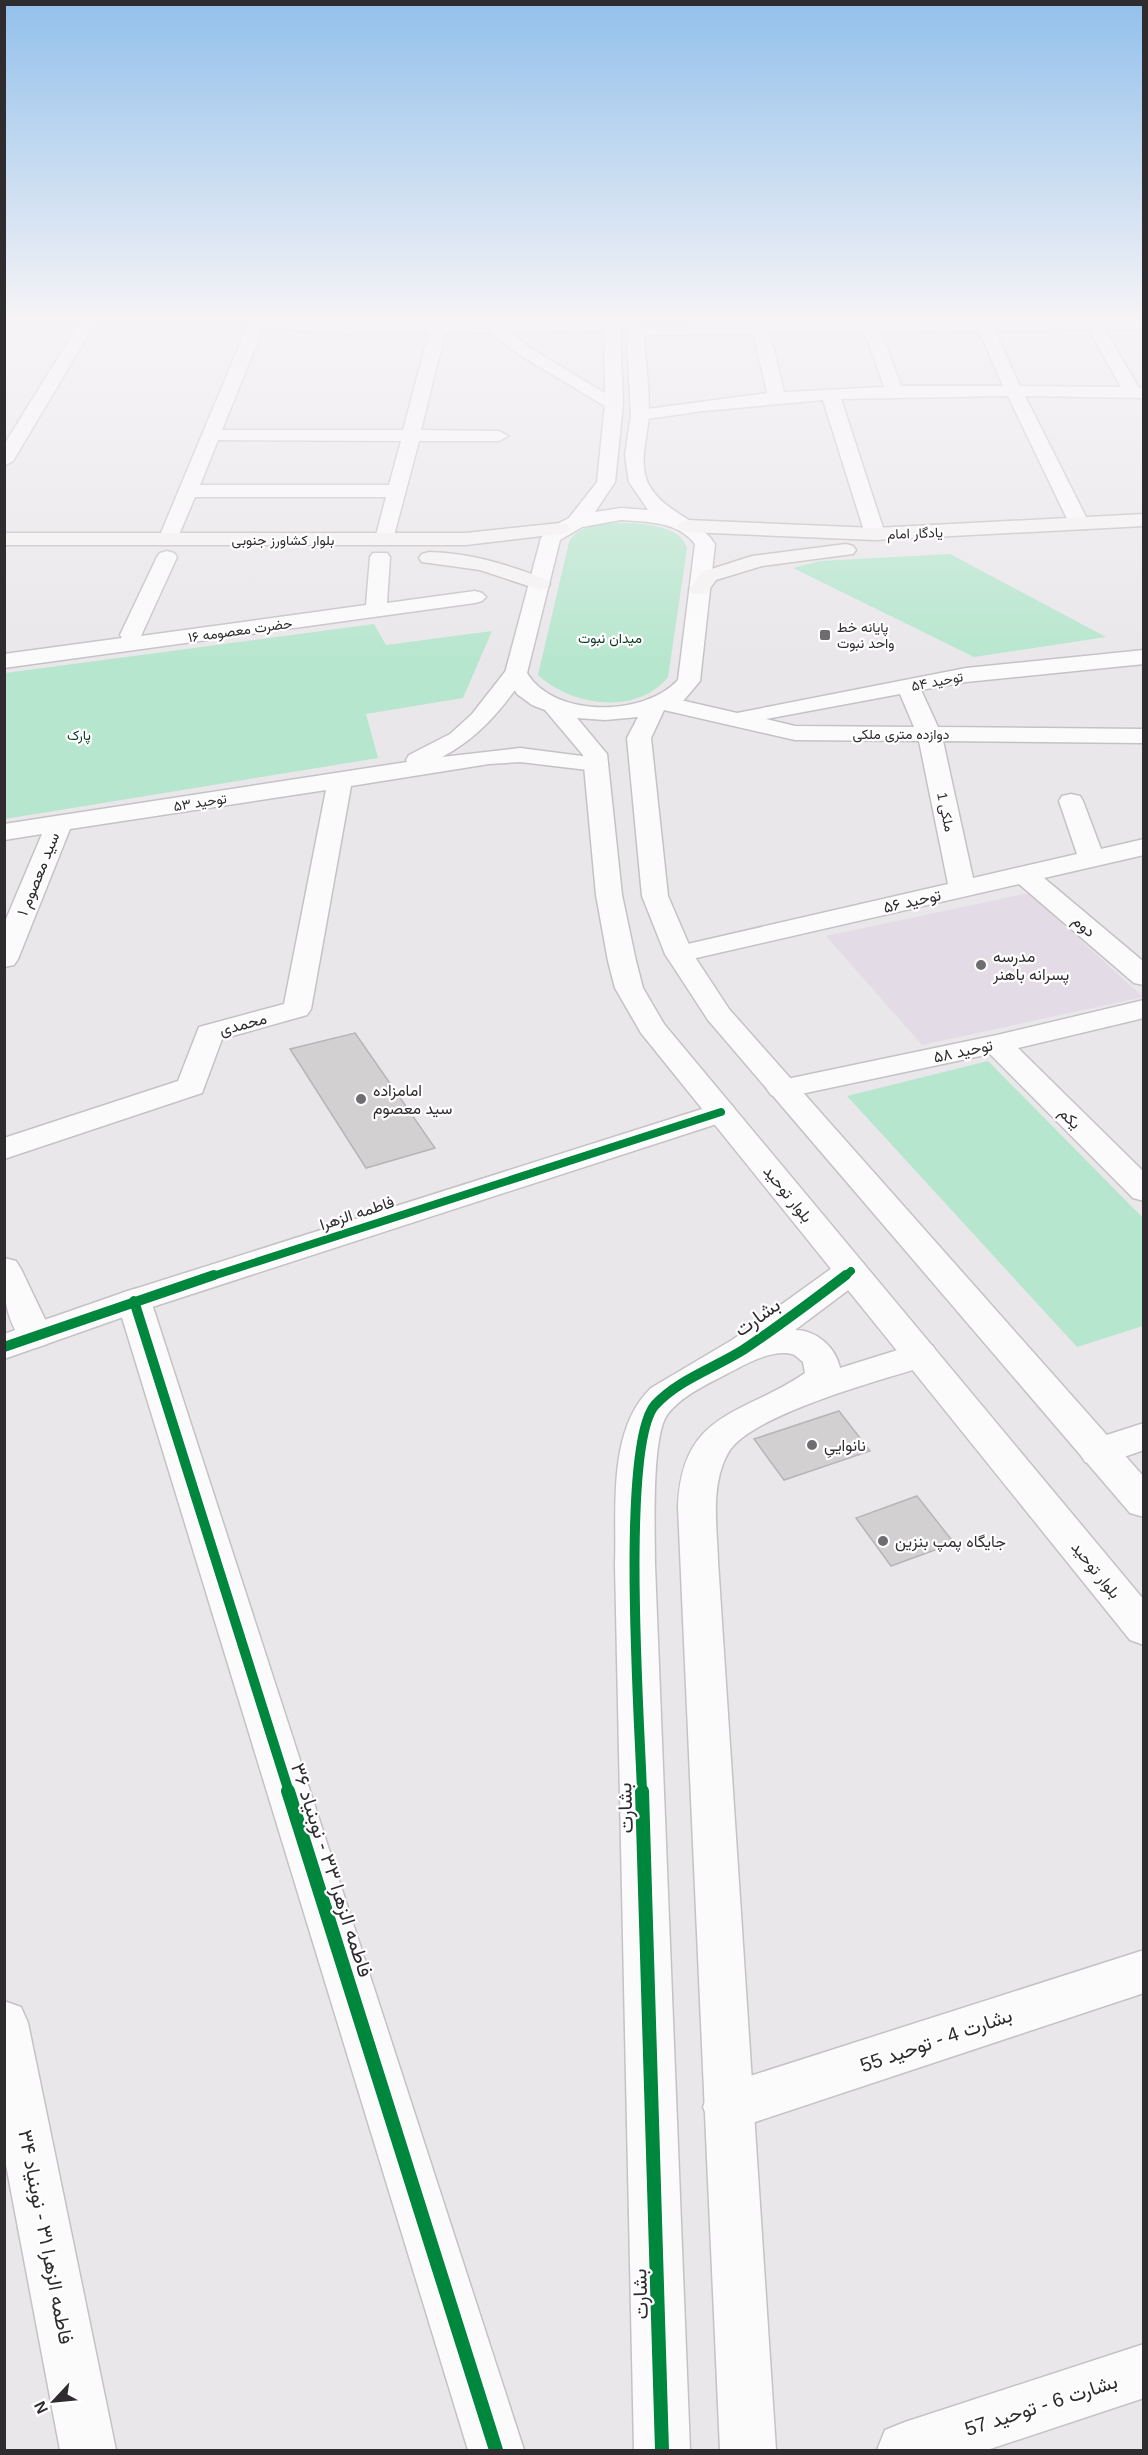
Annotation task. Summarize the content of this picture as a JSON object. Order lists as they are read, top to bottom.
{
  "streets": {
    "main road": ["یادگار امام", "بلوار کشاورز جنوبی"],
    "street": [
      "حضرت معصومه ۱۶",
      "توحید ۵۴",
      "دوازده متری ملکی",
      "توحید ۵۳",
      "ملکی 1",
      "سید معصوم ۱",
      "توحید ۵۶",
      "دوم",
      "محمدی",
      "توحید ۵۸",
      "یکم",
      "بلوار توحید",
      "فاطمه الزهرا",
      "بشارت",
      "فاطمه الزهرا ۳۳ - نوبنیاد ۳۶",
      "بشارت 4 - توحید 55",
      "فاطمه الزهرا ۳۱ - نوبنیاد ۳۴",
      "بشارت 6 - توحید 57"
    ]
  },
  "crossings": [
    ["یادگار امام", "بلوار کشاورز جنوبی"],
    ["یادگار امام", "دوازده متری ملکی"],
    ["یادگار امام", "توحید ۵۳"],
    ["بلوار کشاورز جنوبی", "دوازده متری ملکی"],
    ["بلوار کشاورز جنوبی", "توحید ۵۳"],
    ["توحید ۵۴", "دوازده متری ملکی"],
    ["توحید ۵۴", "ملکی 1"],
    ["دوازده متری ملکی", "توحید ۵۳"],
    ["دوازده متری ملکی", "ملکی 1"],
    ["توحید ۵۳", "سید معصوم ۱"],
    ["توحید ۵۳", "محمدی"],
    ["توحید ۵۳", "بلوار توحید"],
    ["ملکی 1", "توحید ۵۶"],
    ["توحید ۵۶", "دوم"],
    ["توحید ۵۸", "یکم"],
    ["بلوار توحید", "فاطمه الزهرا"],
    ["بلوار توحید", "بشارت"],
    ["فاطمه الزهرا", "فاطمه الزهرا ۳۳ - نوبنیاد ۳۶"]
  ],
  "parks": ["میدان نبوت", "پارک"],
  "places": {
    "transit": ["پایانه خط واحد نبوت"],
    "other": [
      "مدرسه پسرانه باهنر",
      "امامزاده سید معصوم",
      "نانواییِ",
      "جایگاه پمپ بنزین"
    ]
  },
  "north": "bottom left"
}
